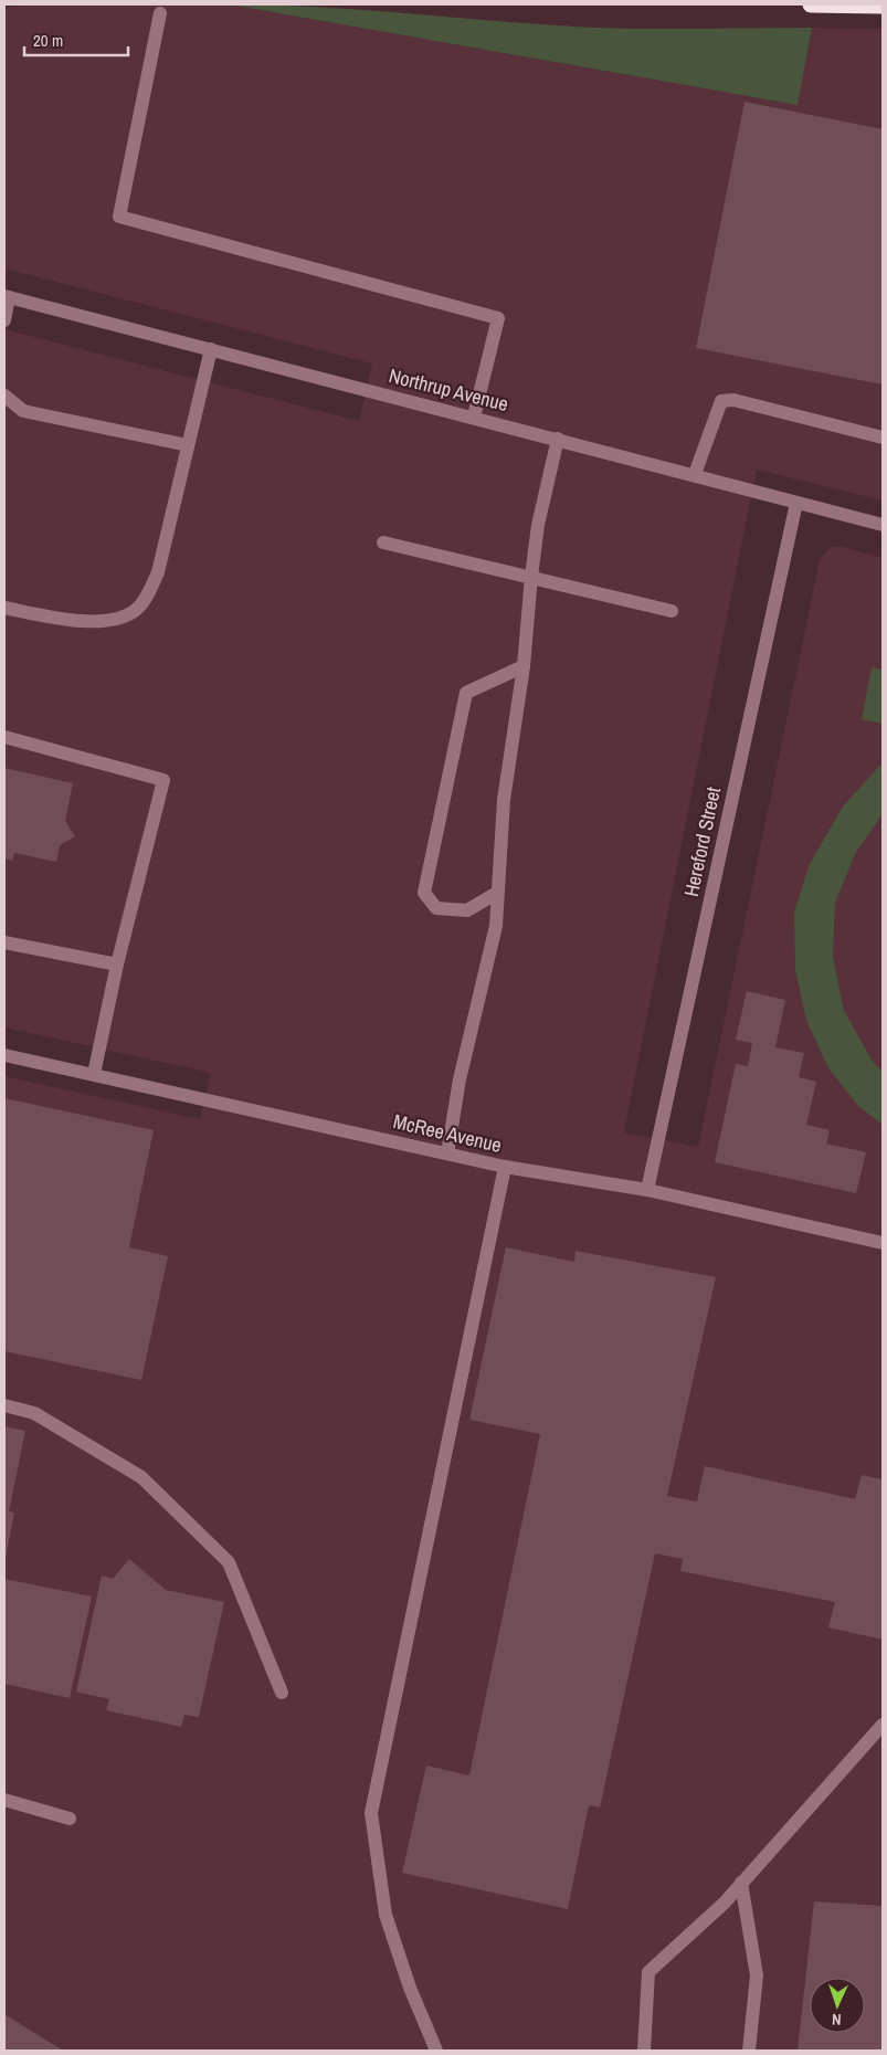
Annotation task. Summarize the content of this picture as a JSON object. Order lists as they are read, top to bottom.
{
  "streets": {
    "street": ["Northrup Avenue", "Hereford Street", "McRee Avenue"]
  },
  "crossings": [
    ["Northrup Avenue", "Hereford Street"],
    ["Hereford Street", "McRee Avenue"]
  ],
  "scale_bar": "20 m",
  "north": "bottom"
}
